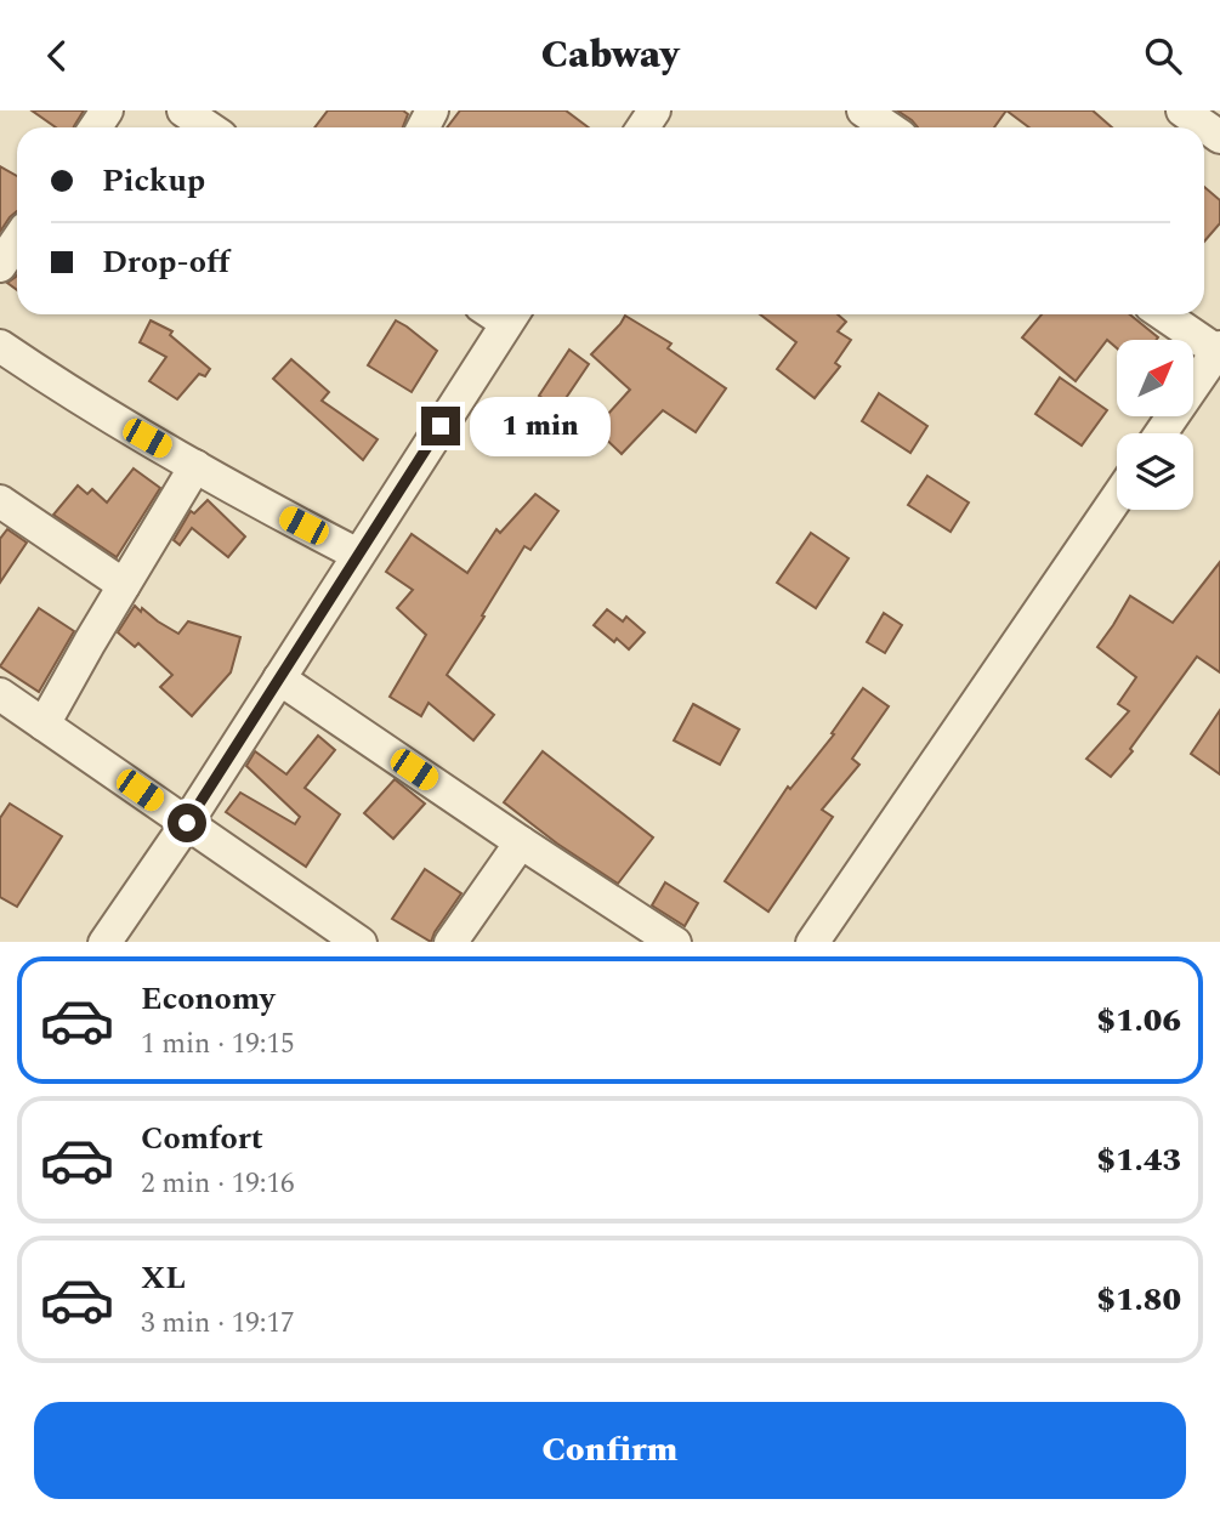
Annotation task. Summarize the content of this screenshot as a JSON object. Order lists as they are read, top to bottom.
{
  "north": "top right",
  "page": {
    "header": "Cabway",
    "banner": ["Pickup", "Drop-off"],
    "bubble": "1 min",
    "list": [
      {
        "name": "Economy",
        "note": "1 min · 19:15",
        "value": "$1.06"
      },
      {
        "name": "Comfort",
        "note": "2 min · 19:16",
        "value": "$1.43"
      },
      {
        "name": "XL",
        "note": "3 min · 19:17",
        "value": "$1.80"
      }
    ],
    "buttons": "Confirm"
  }
}
